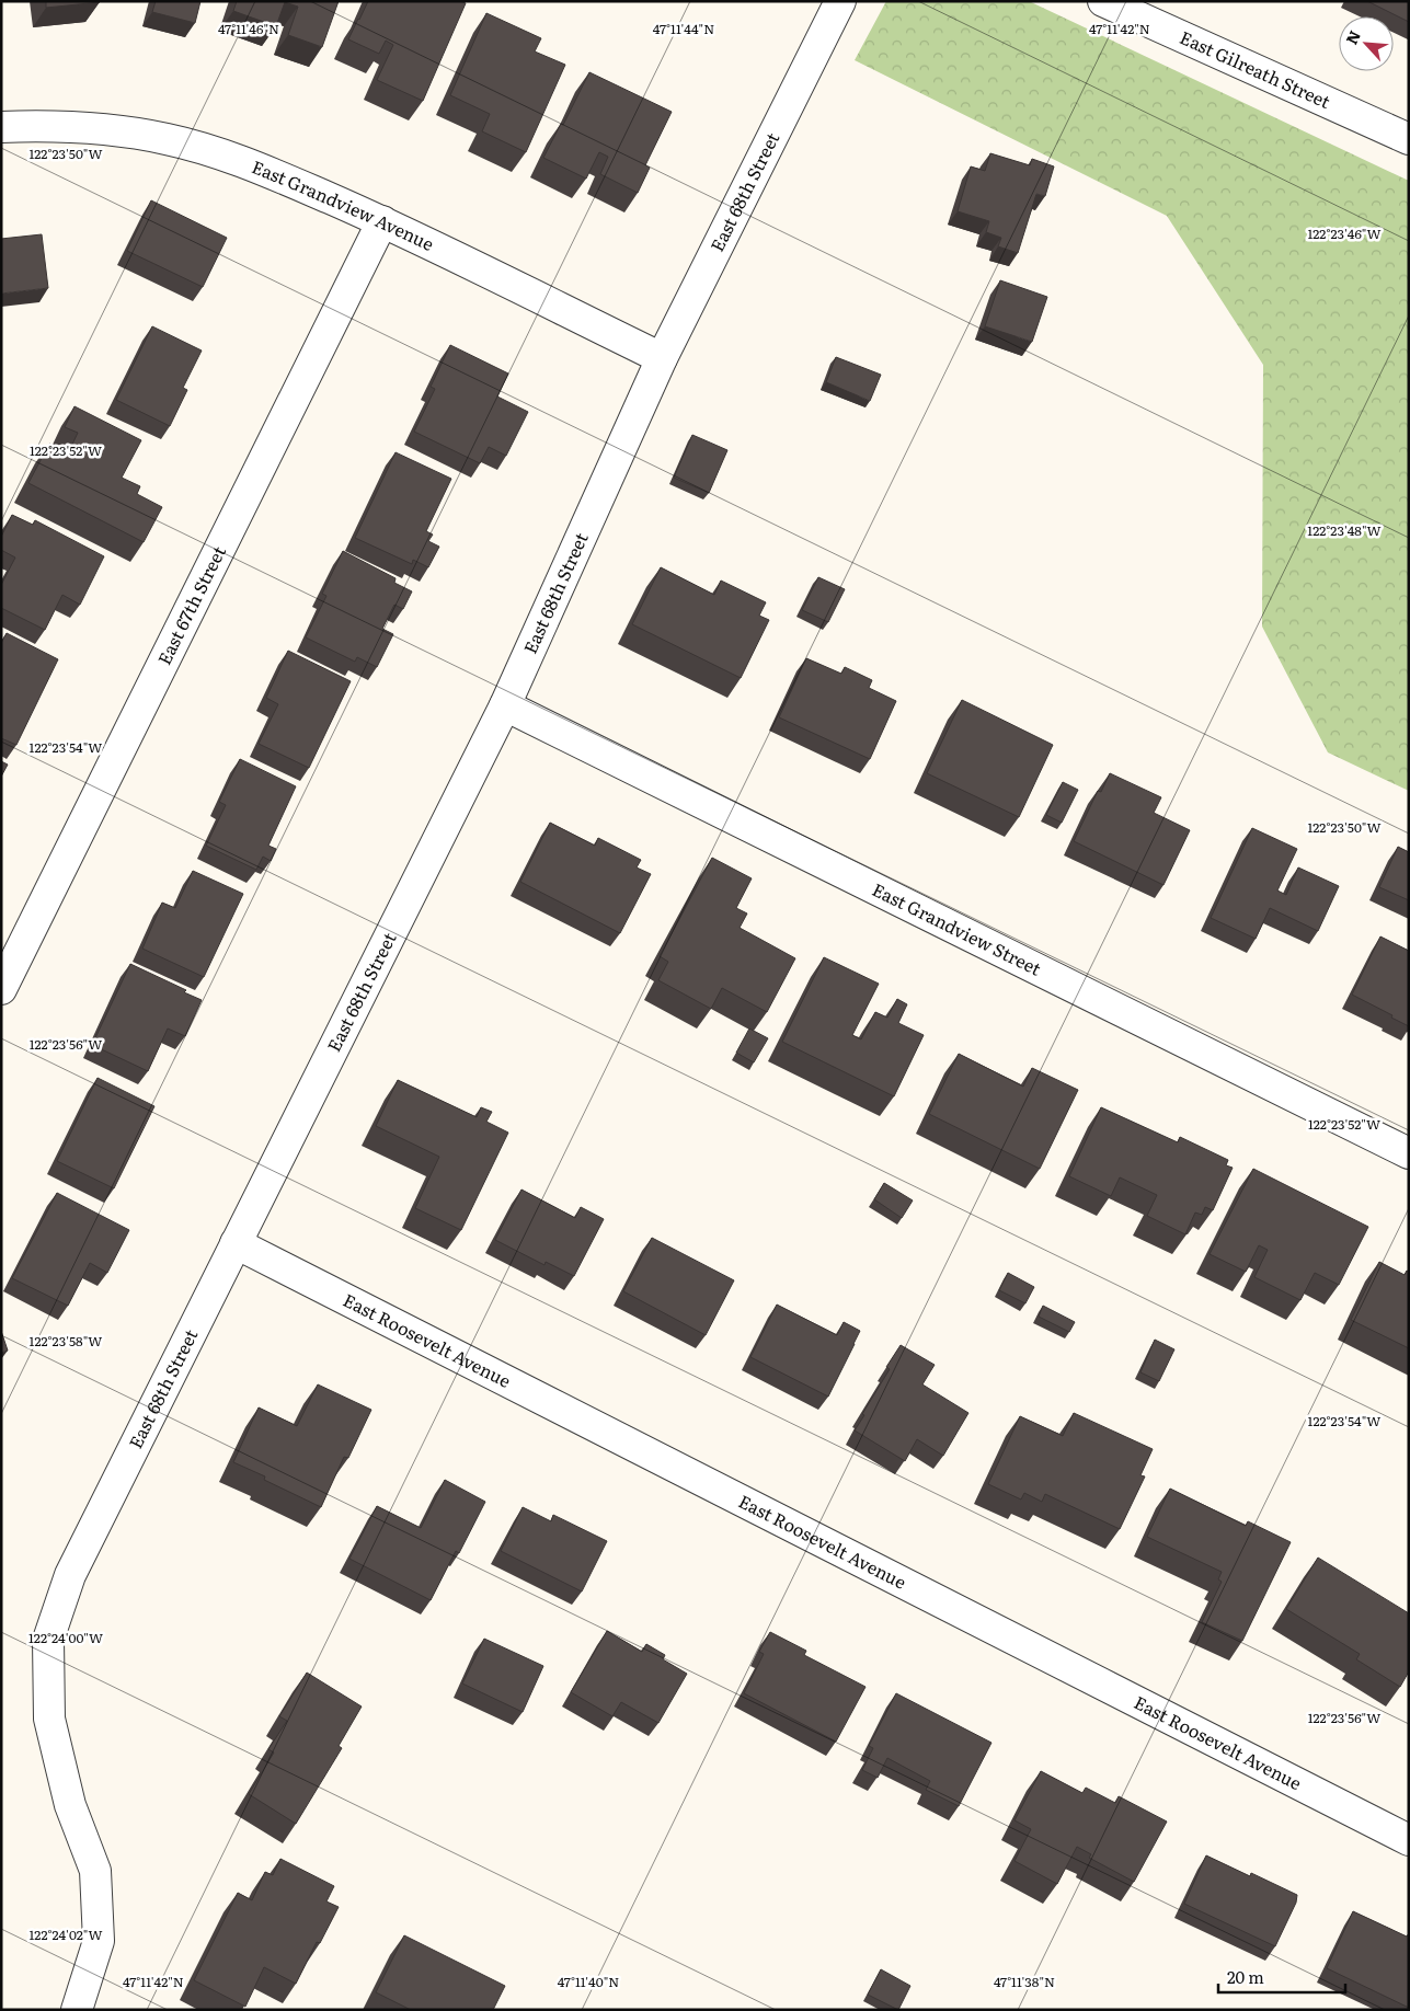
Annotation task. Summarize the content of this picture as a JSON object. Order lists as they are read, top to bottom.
{
  "streets": {
    "street": [
      "East Gilreath Street",
      "East 68th Street",
      "East Grandview Avenue",
      "East 67th Street",
      "East Grandview Street",
      "East Roosevelt Avenue"
    ]
  },
  "crossings": [
    ["East 68th Street", "East Grandview Avenue"],
    ["East 68th Street", "East Grandview Street"],
    ["East 68th Street", "East Roosevelt Avenue"],
    ["East Grandview Avenue", "East 67th Street"]
  ],
  "scale_bar": "20 m",
  "north": "top left",
  "coordinates": [
    "47°11'46\"N",
    "47°11'44\"N",
    "47°11'42\"N",
    "122°23'50\"W",
    "122°23'46\"W",
    "122°23'52\"W",
    "122°23'48\"W",
    "122°23'54\"W",
    "122°23'56\"W",
    "122°23'58\"W",
    "122°24'00\"W",
    "122°24'02\"W",
    "47°11'40\"N",
    "47°11'38\"N"
  ]
}
